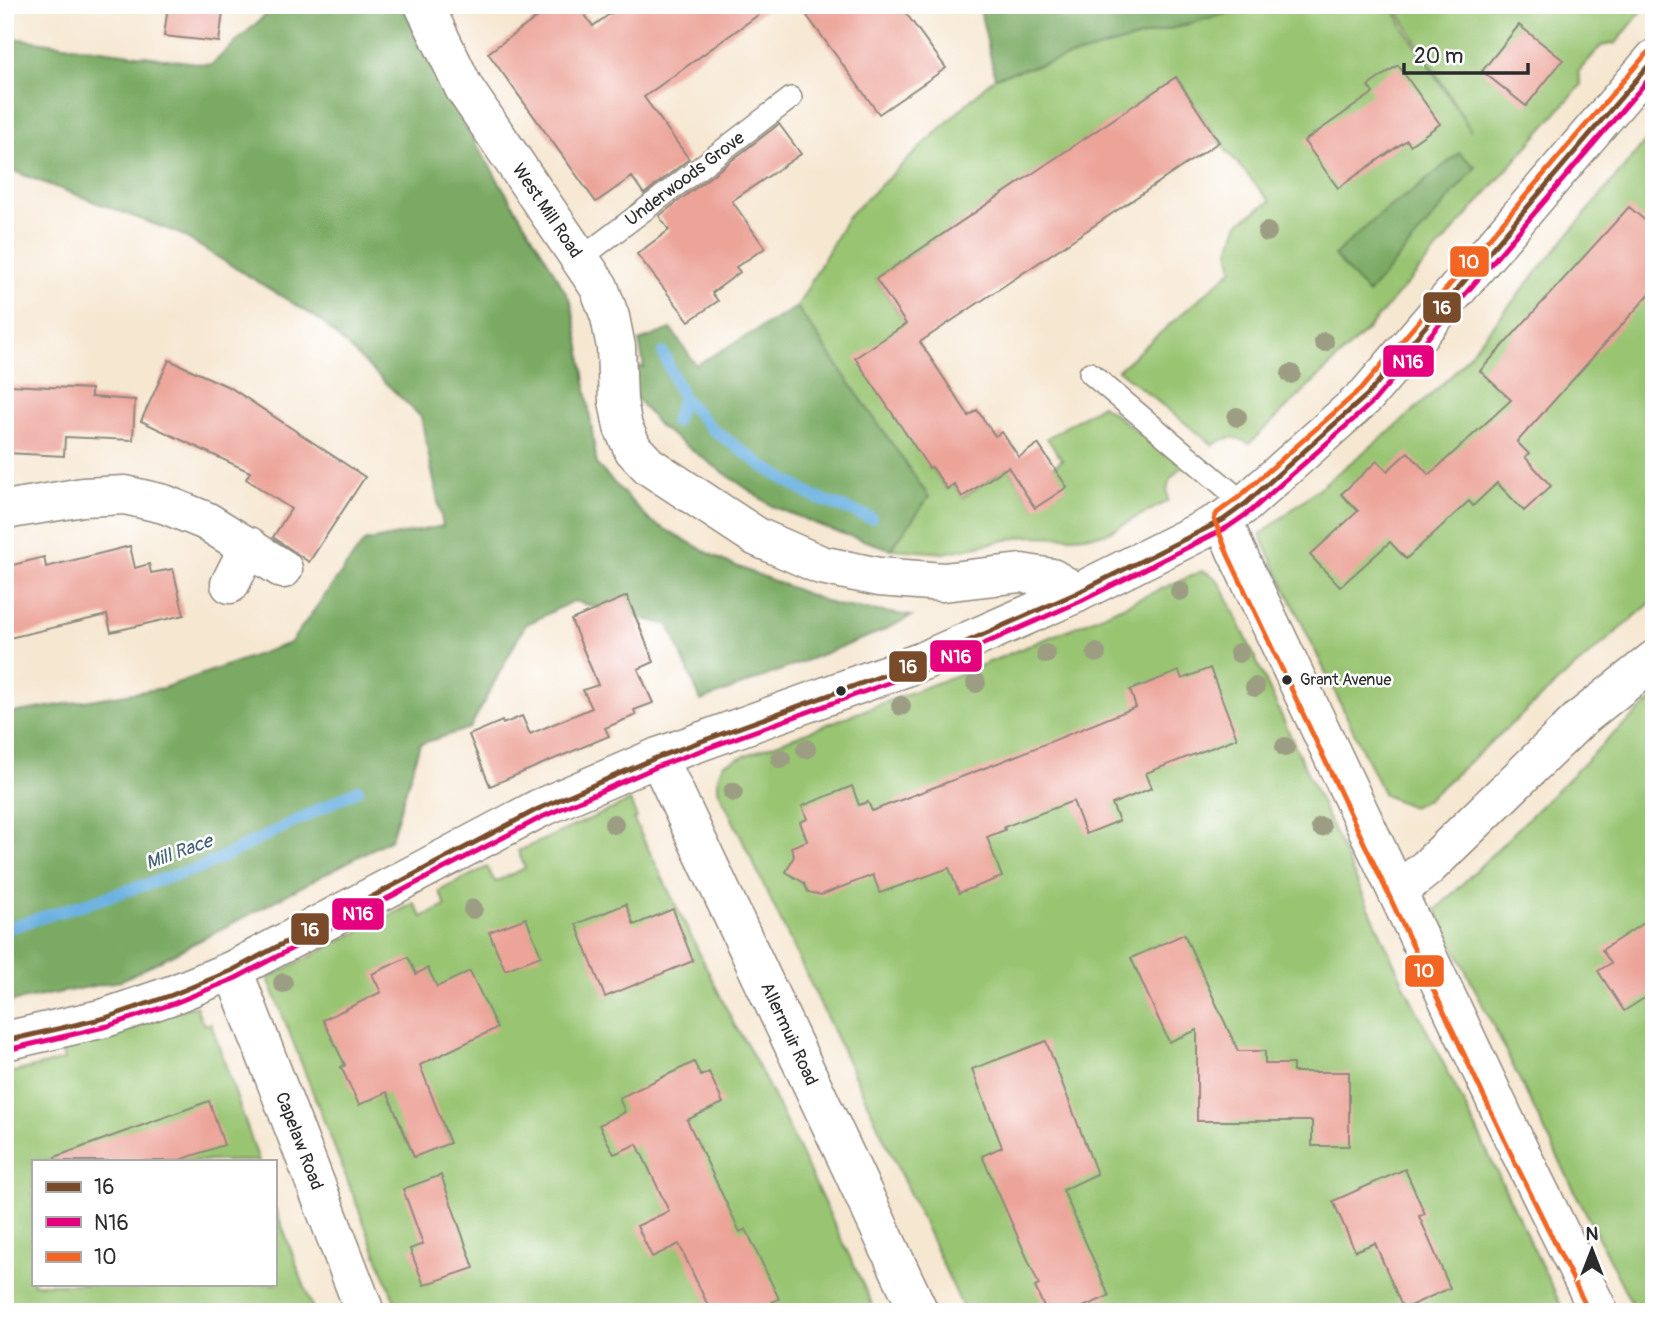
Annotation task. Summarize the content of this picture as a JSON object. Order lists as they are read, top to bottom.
{
  "streets": {
    "street": ["West Mill Road", "Allermuir Road", "Capelaw Road"],
    "lane": ["Underwoods Grove"]
  },
  "crossings": [
    ["Underwoods Grove", "West Mill Road"]
  ],
  "water": ["Mill Race"],
  "places": ["Grant Avenue"],
  "lines": ["transit line 10", "transit line 16", "transit line N16"],
  "legend": ["16", "N16", "10"],
  "scale_bar": "20 m",
  "north": "top"
}
